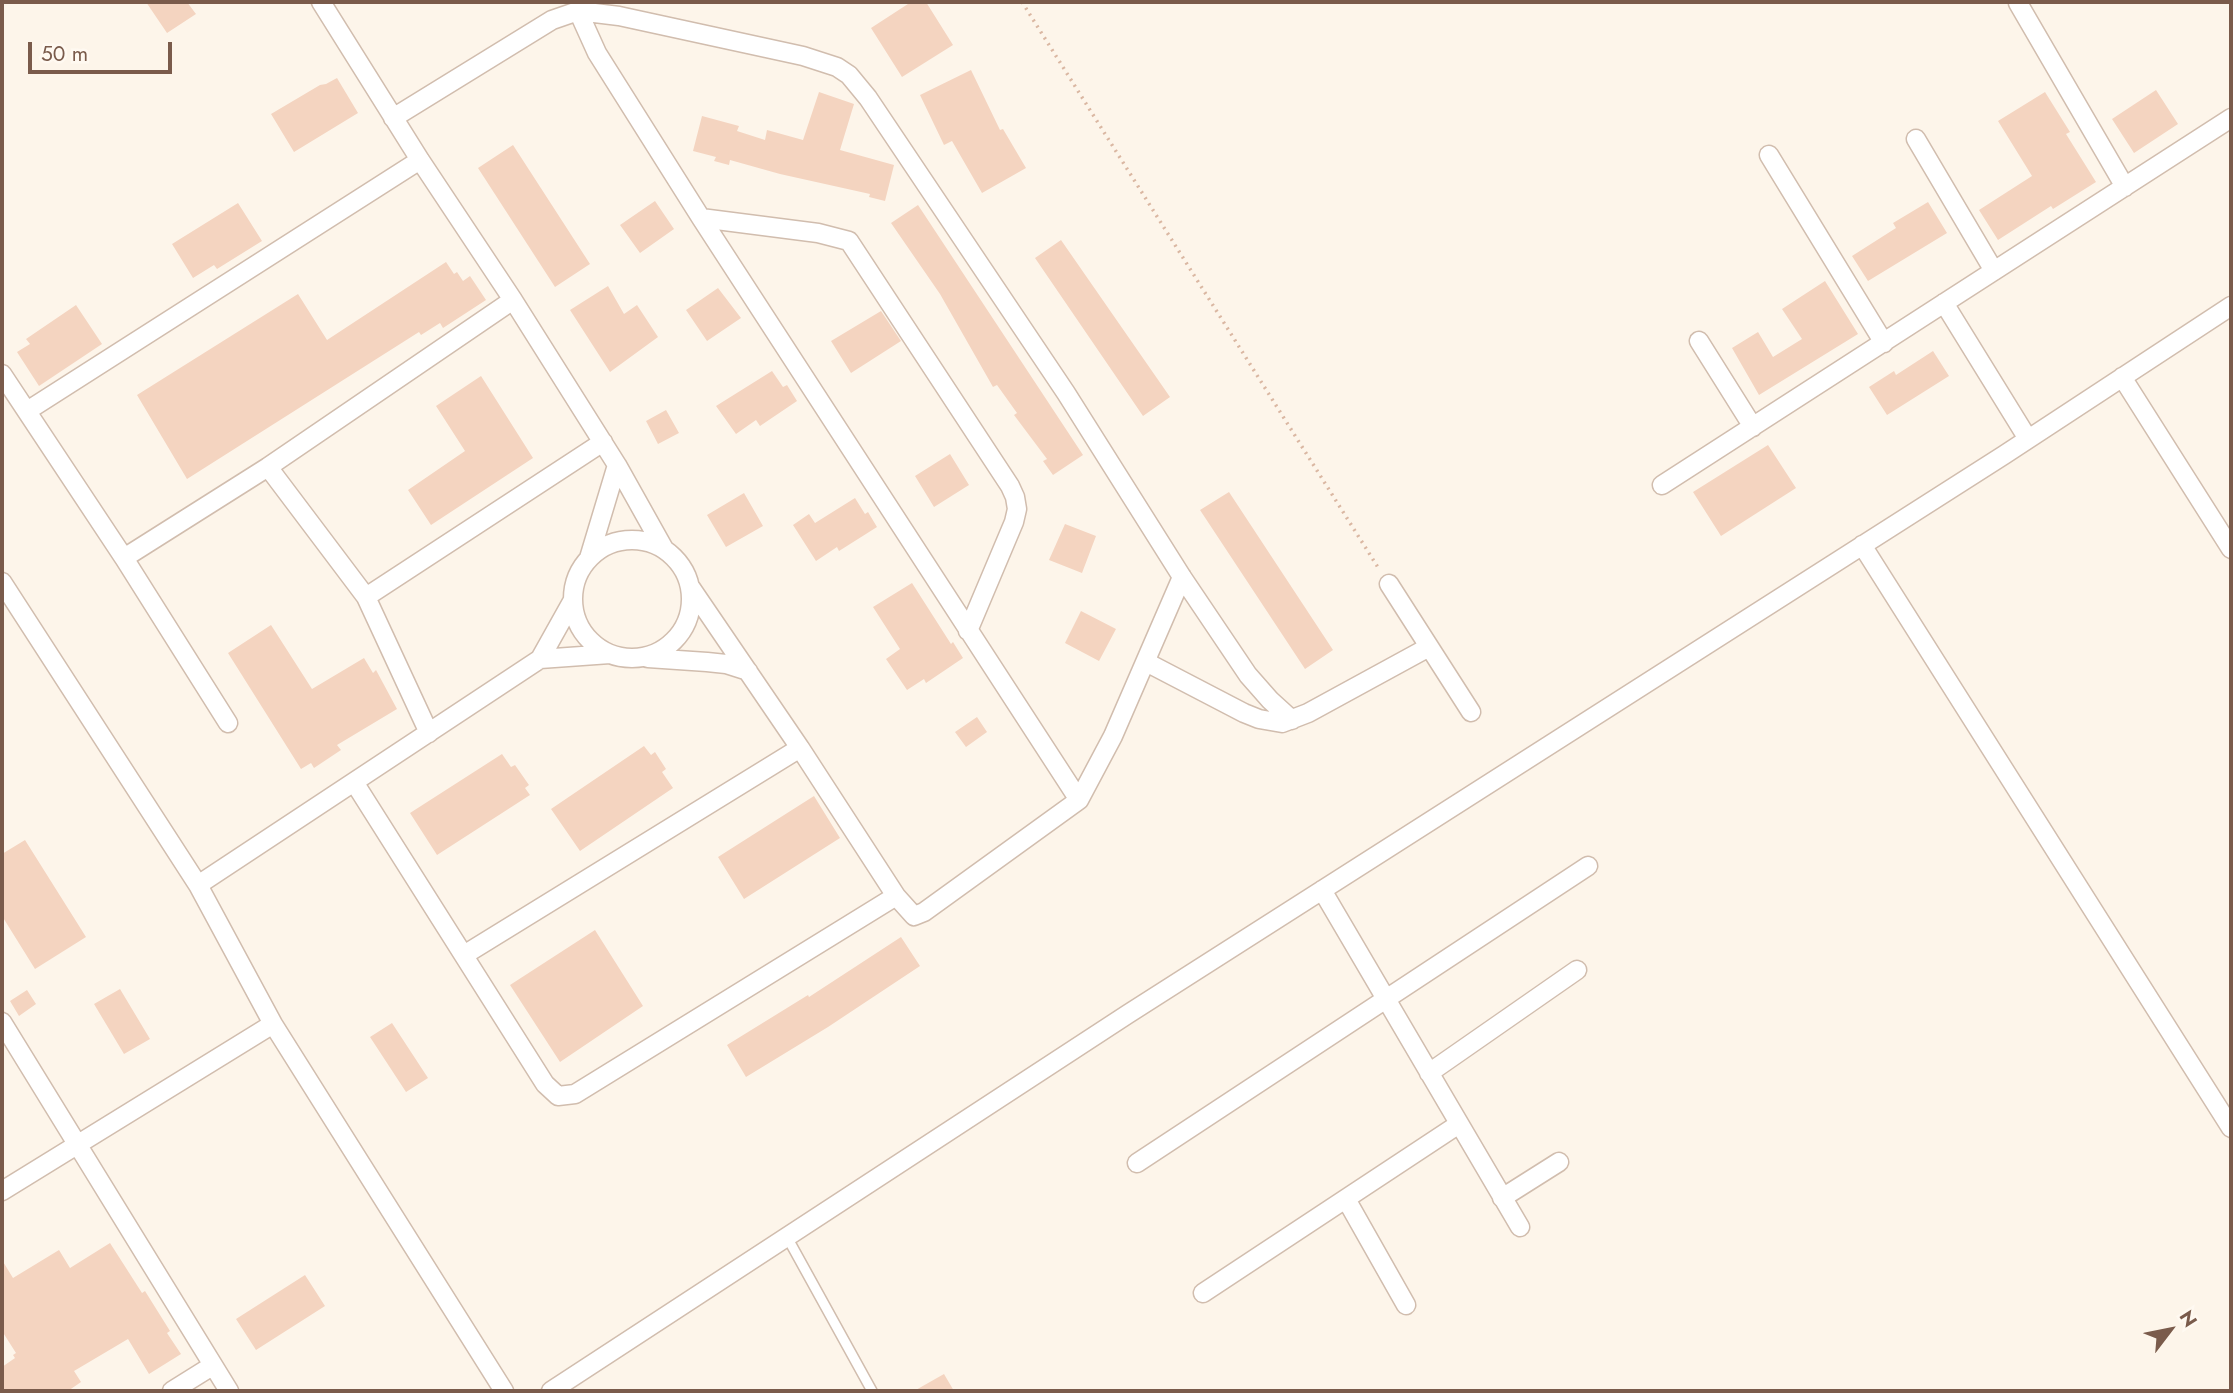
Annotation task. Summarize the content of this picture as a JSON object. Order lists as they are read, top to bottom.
{
  "scale_bar": "50 m",
  "north": "top right"
}
